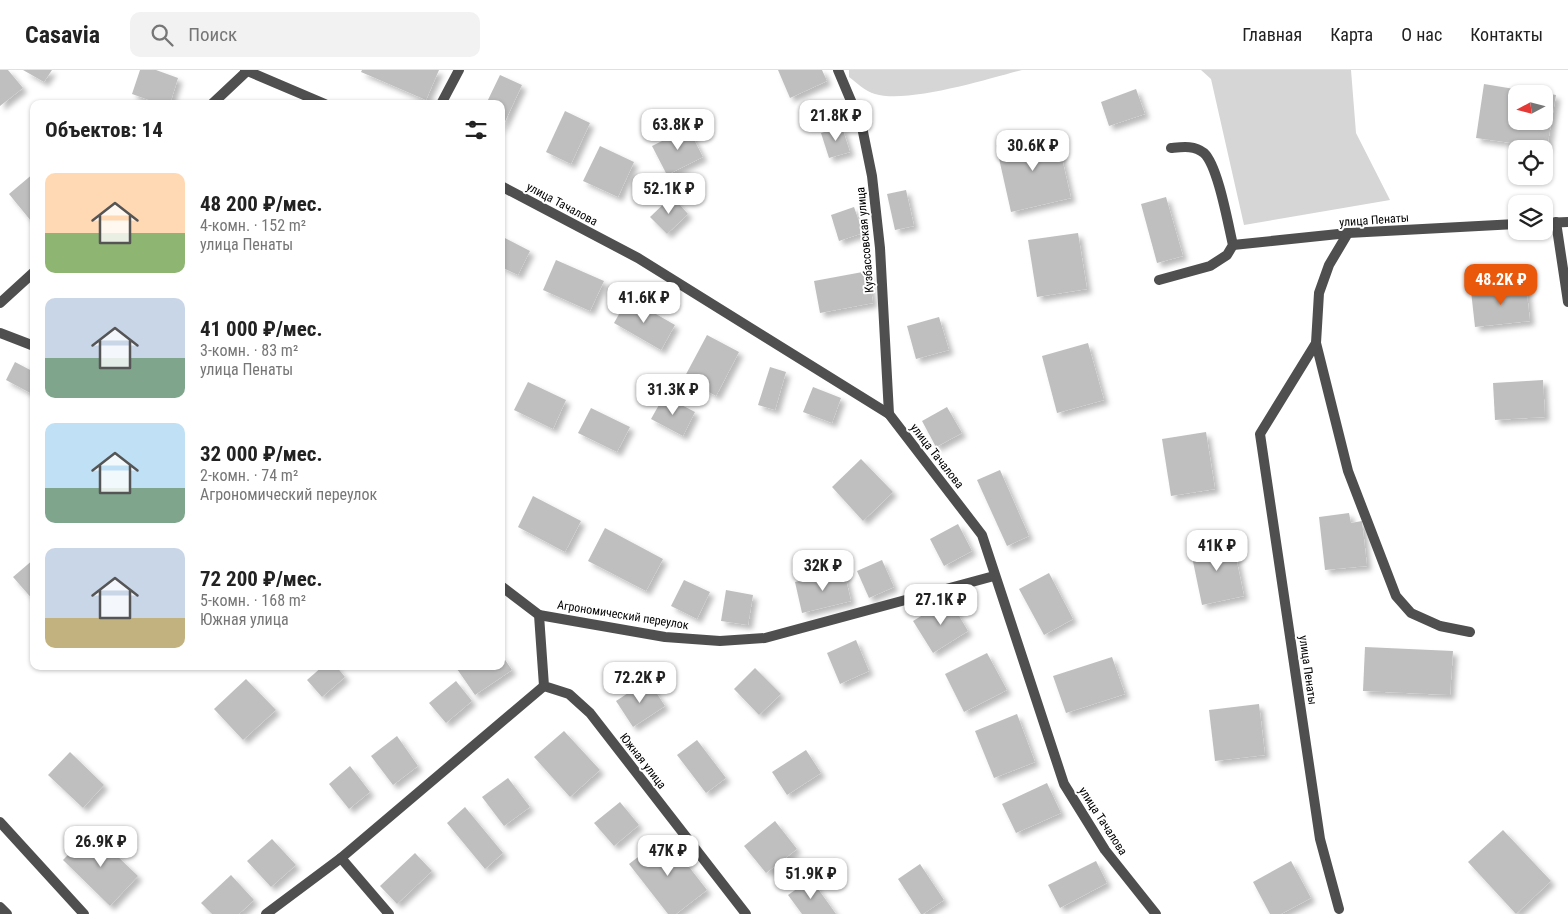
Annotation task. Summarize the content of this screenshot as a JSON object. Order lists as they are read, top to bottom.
{
  "streets": {
    "street": [
      "улица Тачалова",
      "улица Пенаты",
      "Кузбассовская улица",
      "Агрономический переулок",
      "Южная улица"
    ]
  },
  "crossings": [
    ["улица Тачалова", "Кузбассовская улица"],
    ["улица Тачалова", "Агрономический переулок"]
  ],
  "north": "left",
  "page": {
    "header": "Casavia",
    "search": "Поиск",
    "nav": [
      "Главная",
      "Карта",
      "О нас",
      "Контакты"
    ],
    "price": [
      "21.8K ₽",
      "63.8K ₽",
      "30.6K ₽",
      "52.1K ₽",
      "48.2K ₽",
      "41.6K ₽",
      "31.3K ₽",
      "41K ₽",
      "32K ₽",
      "27.1K ₽",
      "72.2K ₽",
      "26.9K ₽",
      "47K ₽",
      "51.9K ₽"
    ],
    "heading": "Объектов: 14",
    "list": [
      {
        "name": "48 200 ₽/мес.",
        "note": "4-комн. · 152 m² · улица Пенаты"
      },
      {
        "name": "41 000 ₽/мес.",
        "note": "3-комн. · 83 m² · улица Пенаты"
      },
      {
        "name": "32 000 ₽/мес.",
        "note": "2-комн. · 74 m² · Агрономический переулок"
      },
      {
        "name": "72 200 ₽/мес.",
        "note": "5-комн. · 168 m² · Южная улица"
      }
    ]
  }
}
